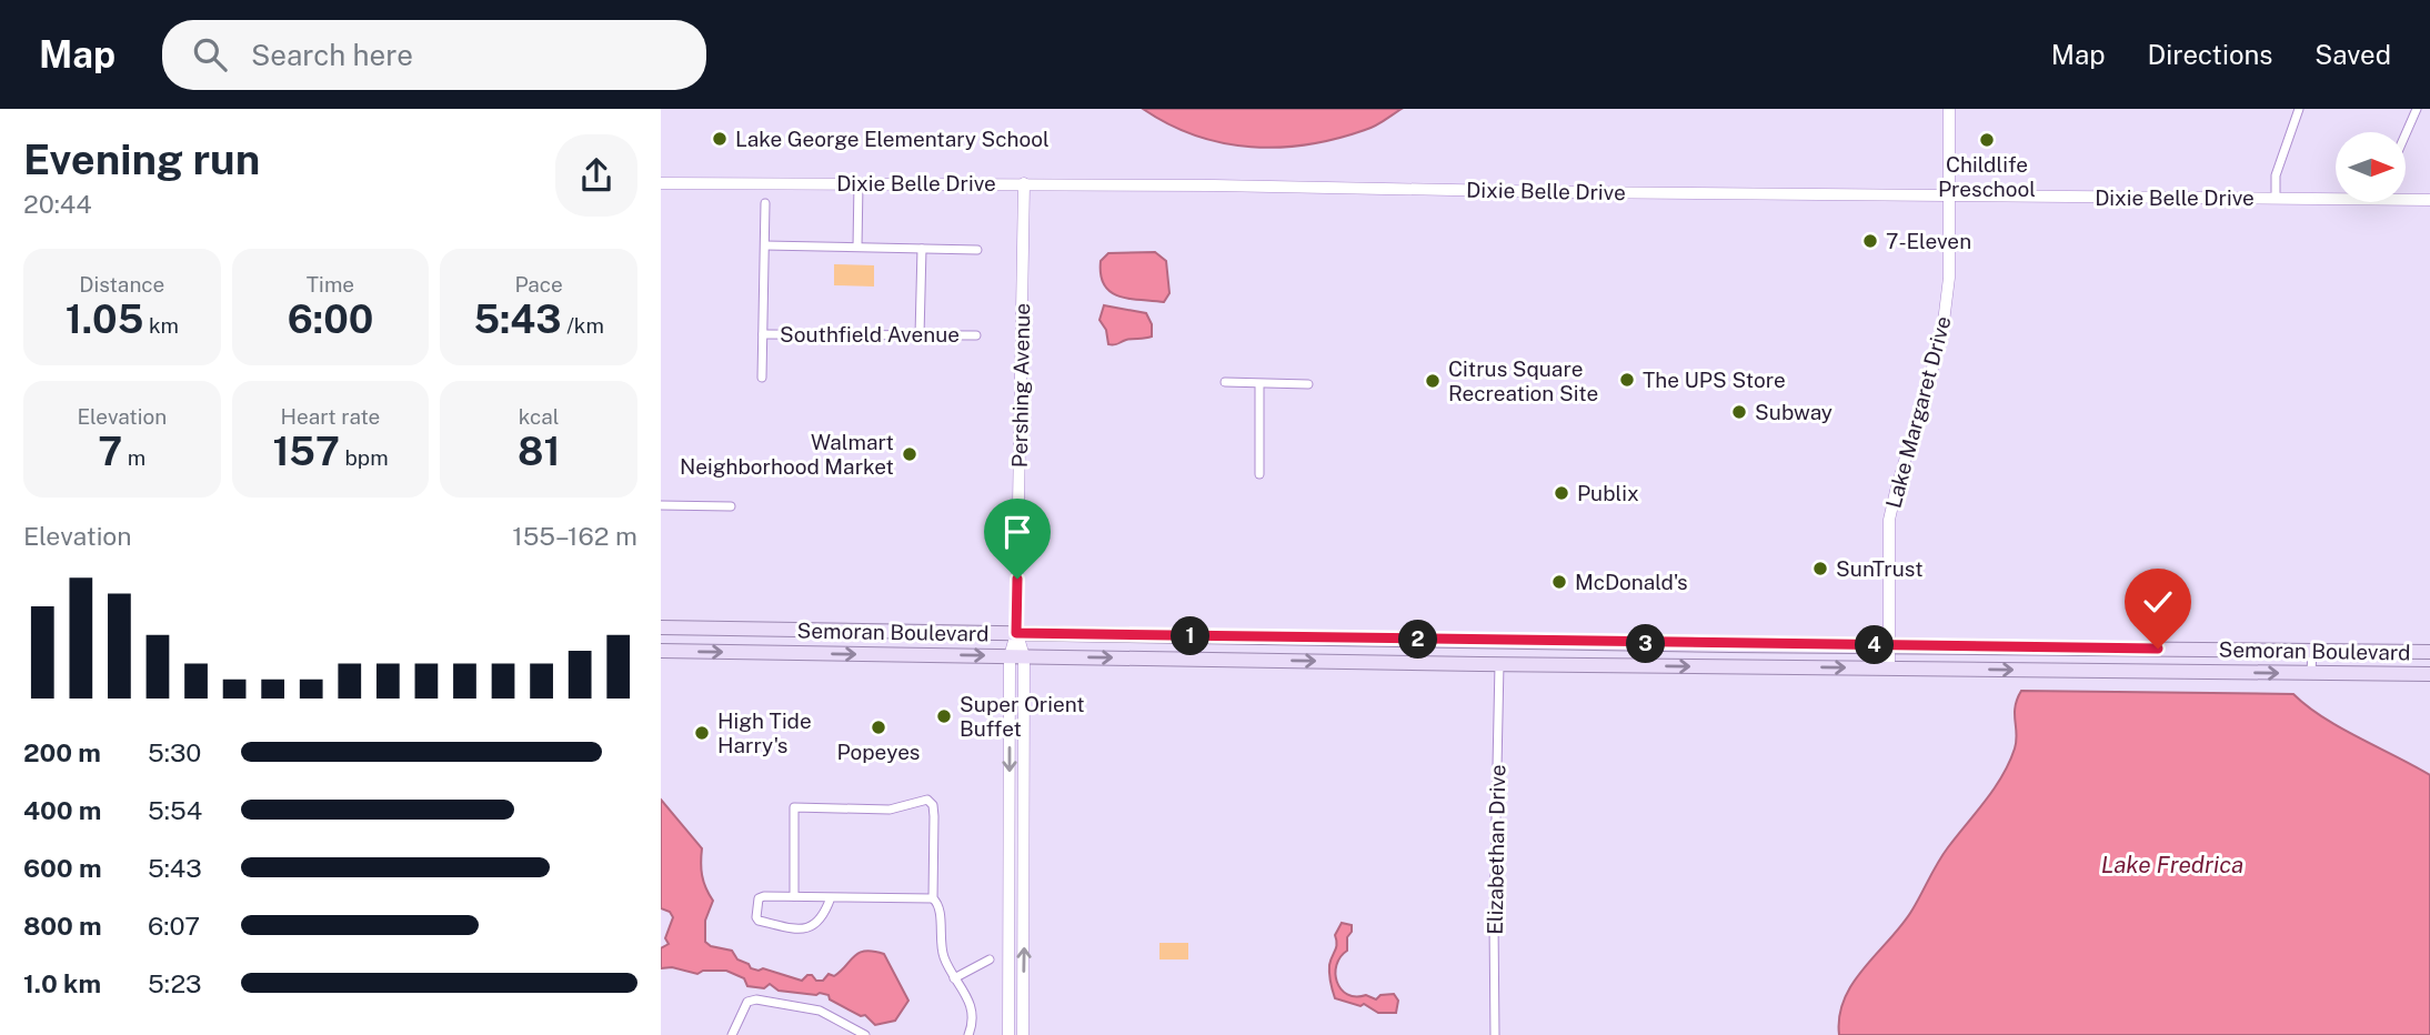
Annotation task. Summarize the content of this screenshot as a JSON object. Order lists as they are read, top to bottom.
{
  "streets": {
    "main road": ["Semoran Boulevard"],
    "street": [
      "Dixie Belle Drive",
      "Southfield Avenue",
      "Pershing Avenue",
      "Lake Margaret Drive",
      "Elizabethan Drive"
    ]
  },
  "crossings": [
    ["Dixie Belle Drive", "Pershing Avenue"],
    ["Dixie Belle Drive", "Lake Margaret Drive"],
    ["Pershing Avenue", "Semoran Boulevard"],
    ["Lake Margaret Drive", "Semoran Boulevard"],
    ["Semoran Boulevard", "Elizabethan Drive"]
  ],
  "water": ["Lake Fredrica"],
  "places": [
    "Lake George Elementary School",
    "Childlife Preschool",
    "7-Eleven",
    "The UPS Store",
    "Citrus Square Recreation Site",
    "Subway",
    "Walmart Neighborhood Market",
    "Publix",
    "SunTrust",
    "McDonald's",
    "Super Orient Buffet",
    "Popeyes",
    "High Tide Harry's"
  ],
  "north": "right",
  "page": {
    "header": "Map",
    "search": "Search here",
    "nav": ["Map", "Directions", "Saved"],
    "heading": ["Evening run", "20:44"],
    "stats": [
      ["Distance", "1.05 km"],
      ["Time", "6:00"],
      ["Pace", "5:43 /km"],
      ["Elevation", "7 m"],
      ["Heart rate", "157 bpm"],
      ["kcal", "81"]
    ],
    "chart": ["Elevation", "155–162 m"],
    "pins": [
      "1",
      "2",
      "3",
      "4"
    ],
    "list": [
      {
        "name": "200 m",
        "note": "5:30"
      },
      {
        "name": "400 m",
        "note": "5:54"
      },
      {
        "name": "600 m",
        "note": "5:43"
      },
      {
        "name": "800 m",
        "note": "6:07"
      },
      {
        "name": "1.0 km",
        "note": "5:23"
      }
    ]
  }
}
